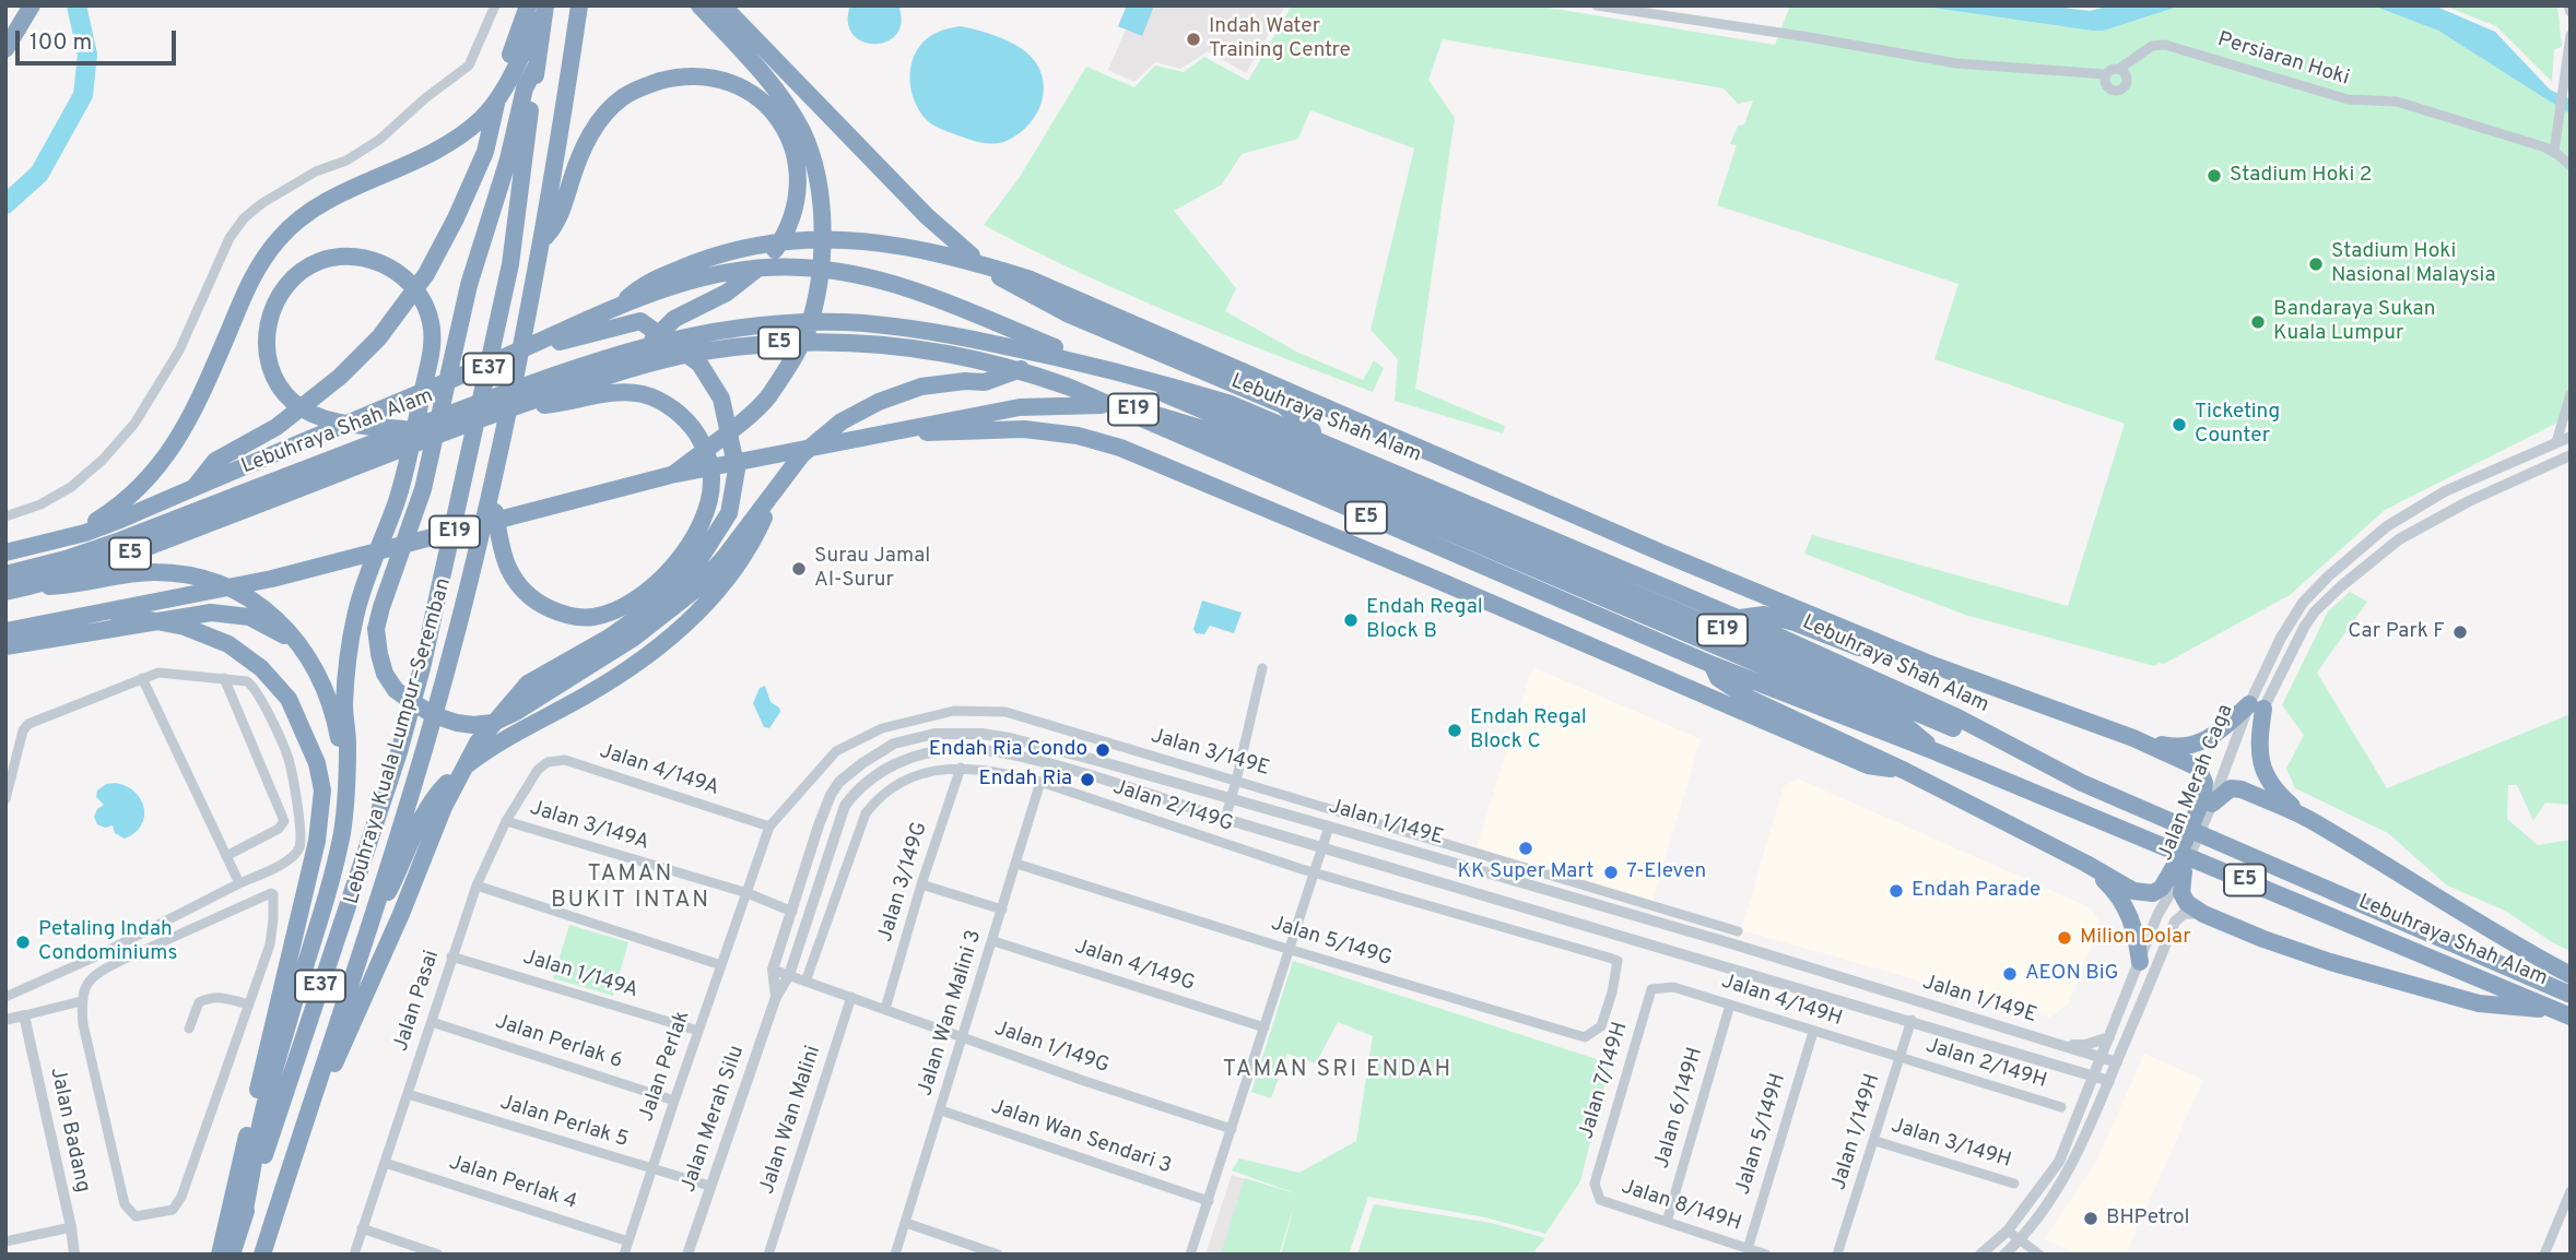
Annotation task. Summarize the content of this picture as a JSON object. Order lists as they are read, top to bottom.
{
  "streets": {
    "highway": [
      "E5",
      "E37",
      "E19",
      "Lebuhraya Shah Alam",
      "Lebuhraya Kuala Lumpur–Seremban"
    ],
    "street": [
      "Persiaran Hoki",
      "Jalan 3/149E",
      "Jalan 4/149A",
      "Jalan Merah Caga",
      "Jalan 2/149G",
      "Jalan 1/149E",
      "Jalan 3/149A",
      "Jalan 3/149G",
      "Jalan 5/149G",
      "Jalan 4/149G",
      "Jalan 1/149A",
      "Jalan Pasai",
      "Jalan 4/149H",
      "Jalan Wan Malini 3",
      "Jalan Perlak 6",
      "Jalan 1/149G",
      "Jalan 2/149H",
      "Jalan Perlak",
      "Jalan 7/149H",
      "Jalan 6/149H",
      "Jalan Merah Silu",
      "Jalan Wan Malini",
      "Jalan Perlak 5",
      "Jalan Badang",
      "Jalan 1/149H",
      "Jalan 5/149H",
      "Jalan Wan Sendari 3",
      "Jalan 3/149H",
      "Jalan Perlak 4",
      "Jalan 8/149H"
    ]
  },
  "crossings": [
    ["E5", "E19"],
    ["E5", "Lebuhraya Shah Alam"],
    ["E19", "Lebuhraya Shah Alam"],
    ["Jalan 3/149E", "Jalan 4/149A"],
    ["Jalan 3/149E", "Jalan 3/149A"],
    ["Jalan 3/149E", "Jalan Perlak"],
    ["Jalan 4/149A", "Jalan Pasai"],
    ["Jalan Merah Caga", "Jalan 1/149E"],
    ["Jalan 2/149G", "Jalan 3/149G"],
    ["Jalan 2/149G", "Jalan 5/149G"],
    ["Jalan 2/149G", "Jalan Wan Malini 3"],
    ["Jalan 2/149G", "Jalan 1/149G"],
    ["Jalan 1/149E", "Jalan 3/149A"],
    ["Jalan 1/149E", "Jalan 1/149G"],
    ["Jalan 1/149E", "Jalan Merah Silu"],
    ["Jalan 1/149E", "Jalan 1/149H"],
    ["Jalan 3/149A", "Jalan Pasai"],
    ["Jalan 3/149A", "Jalan Perlak"],
    ["Jalan 3/149G", "Jalan 1/149G"],
    ["Jalan 5/149G", "Jalan Wan Malini 3"],
    ["Jalan 4/149G", "Jalan Wan Malini 3"],
    ["Jalan 1/149A", "Jalan Pasai"],
    ["Jalan 1/149A", "Jalan Perlak"],
    ["Jalan Pasai", "Jalan Perlak 6"],
    ["Jalan Pasai", "Jalan Perlak 5"],
    ["Jalan Pasai", "Jalan Perlak 4"],
    ["Jalan 4/149H", "Jalan 2/149H"],
    ["Jalan 4/149H", "Jalan 7/149H"],
    ["Jalan 4/149H", "Jalan 6/149H"],
    ["Jalan 4/149H", "Jalan 1/149H"],
    ["Jalan 4/149H", "Jalan 5/149H"],
    ["Jalan Wan Malini 3", "Jalan 1/149G"],
    ["Jalan Wan Malini 3", "Jalan Wan Sendari 3"],
    ["Jalan Perlak 6", "Jalan Perlak"],
    ["Jalan 1/149G", "Jalan Merah Silu"],
    ["Jalan 1/149G", "Jalan Wan Malini"],
    ["Jalan 2/149H", "Jalan 1/149H"],
    ["Jalan Perlak", "Jalan Perlak 5"],
    ["Jalan Perlak", "Jalan Perlak 4"],
    ["Jalan 7/149H", "Jalan 8/149H"],
    ["Jalan 6/149H", "Jalan 8/149H"],
    ["Jalan Merah Silu", "Jalan Perlak 5"],
    ["Jalan 1/149H", "Jalan 3/149H"],
    ["Jalan 5/149H", "Jalan 8/149H"]
  ],
  "districts": ["TAMAN BUKIT INTAN", "TAMAN SRI ENDAH"],
  "places": [
    "Indah Water Training Centre",
    "Stadium Hoki 2",
    "Stadium Hoki Nasional Malaysia",
    "Bandaraya Sukan Kuala Lumpur",
    "Ticketing Counter",
    "Surau Jamal Al-Surur",
    "Endah Regal Block B",
    "Car Park F",
    "Endah Regal Block C",
    "Endah Ria Condo",
    "Endah Ria",
    "KK Super Mart",
    "7-Eleven",
    "Endah Parade",
    "Milion Dolar",
    "Petaling Indah Condominiums",
    "AEON BiG",
    "BHPetrol"
  ],
  "scale_bar": "100 m"
}
